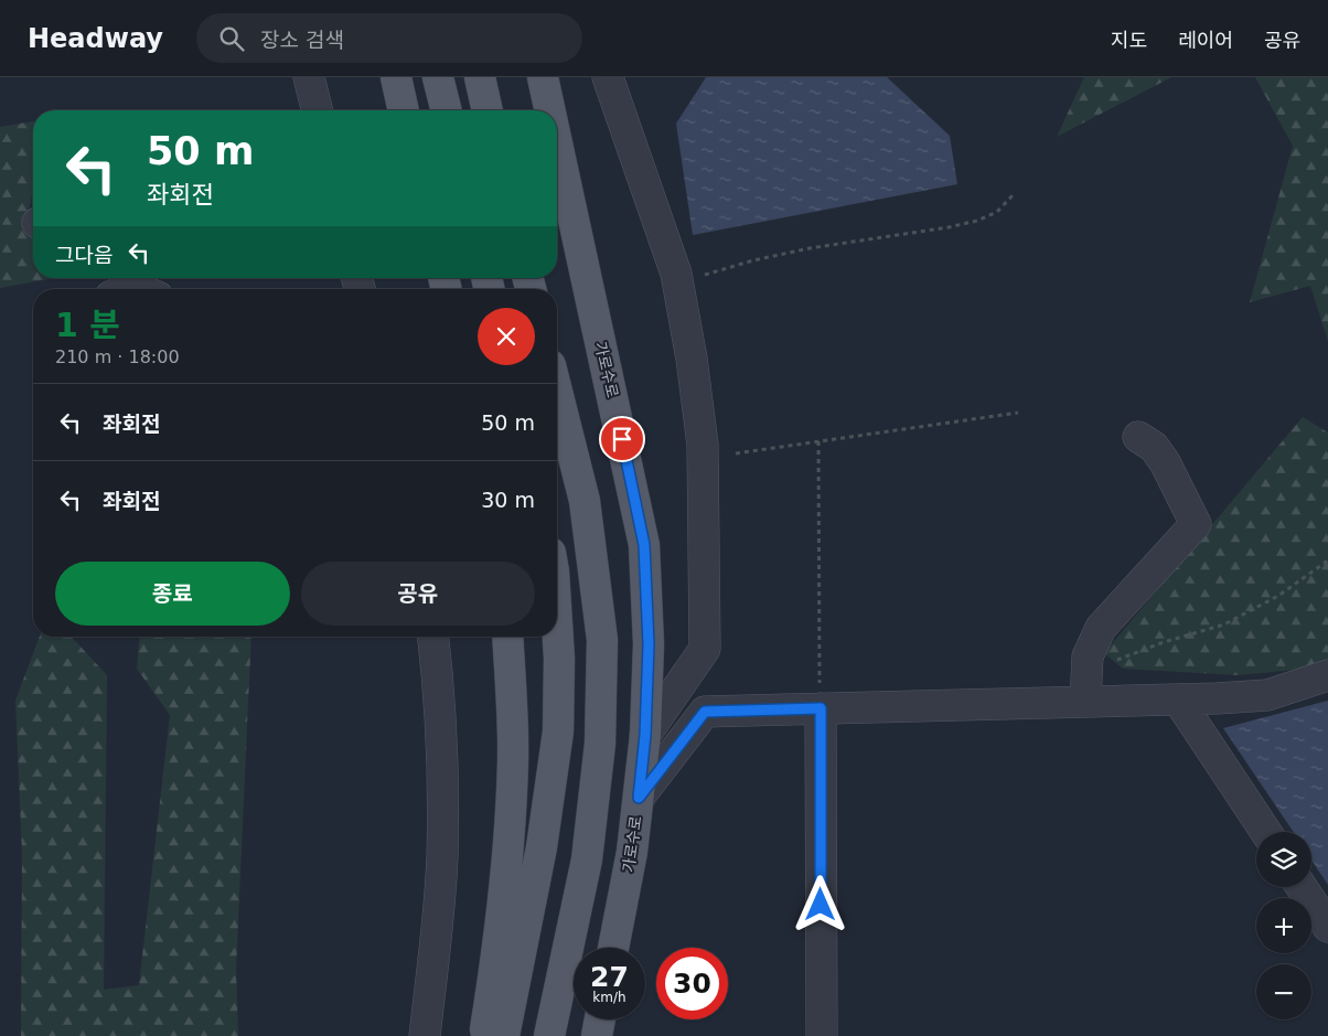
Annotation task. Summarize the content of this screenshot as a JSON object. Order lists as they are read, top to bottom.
{
  "streets": {
    "main road": ["가로수로"]
  },
  "page": {
    "header": "Headway",
    "search": "장소 검색",
    "nav": ["지도", "레이어", "공유"],
    "turn": ["50 m", "좌회전"],
    "then": "그다음",
    "heading": ["1 분", "210 m · 18:00"],
    "list": [
      {
        "name": "좌회전",
        "value": "50 m"
      },
      {
        "name": "좌회전",
        "value": "30 m"
      }
    ],
    "buttons": ["종료", "공유"],
    "map_buttons": ["+", "−"],
    "speed": "27 km/h",
    "limit": "30"
  }
}
